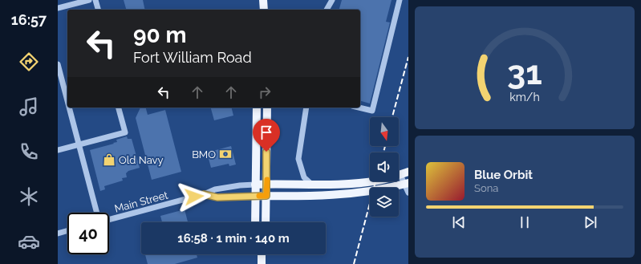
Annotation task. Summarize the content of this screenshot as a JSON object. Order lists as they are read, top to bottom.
{
  "streets": {
    "street": ["Main Street"]
  },
  "places": {
    "bank": ["BMO"],
    "shop": ["Old Navy"]
  },
  "north": "bottom",
  "page": {
    "tabs": "16:57",
    "turn": ["90 m", "Fort William Road"],
    "song": ["Blue Orbit", "Sona"],
    "limit": "40",
    "trip": "16:58 · 1 min · 140 m",
    "gauge": ["31", "km/h"]
  }
}
